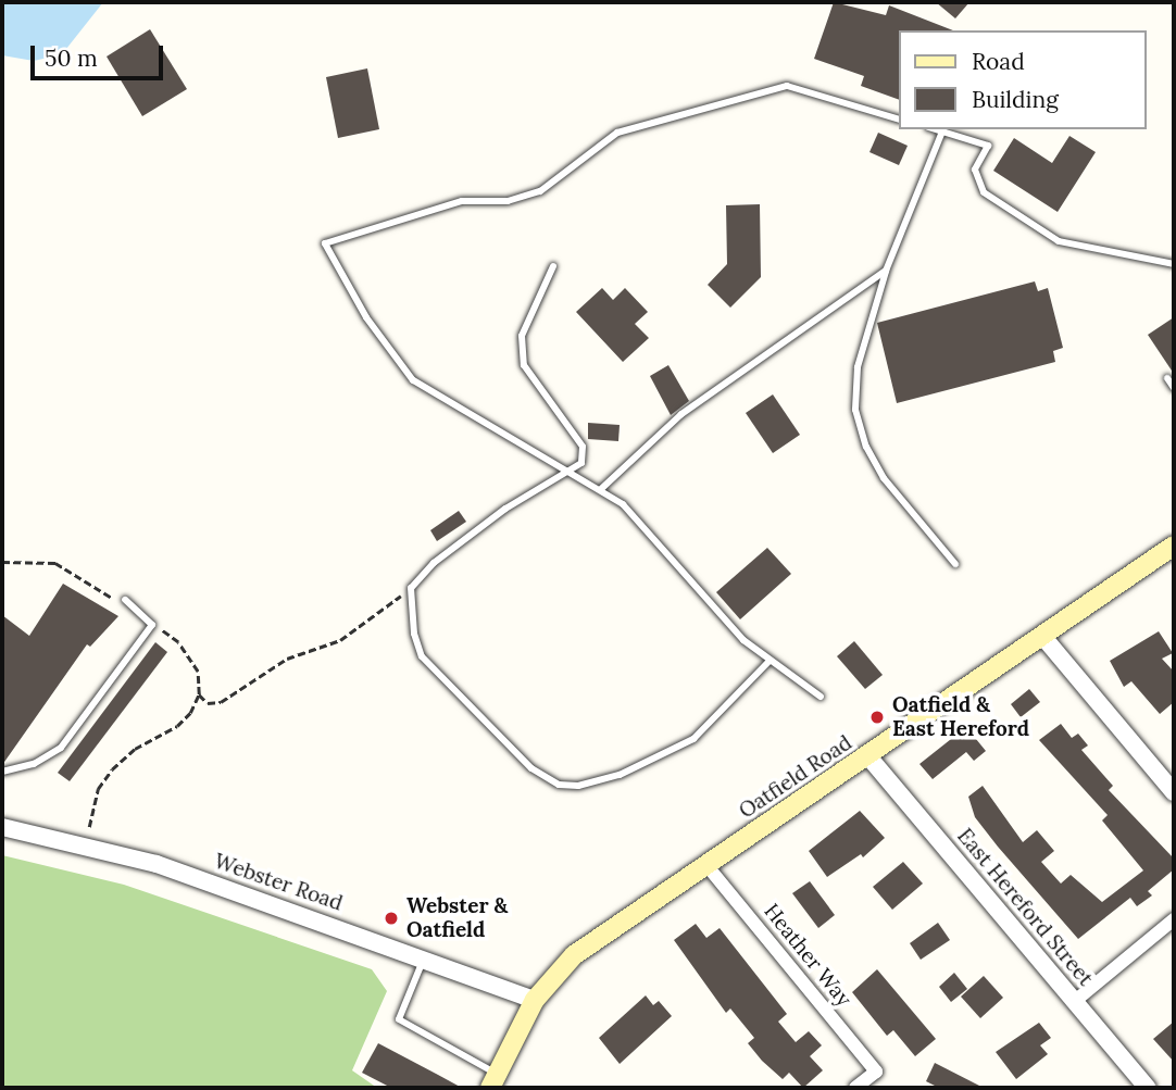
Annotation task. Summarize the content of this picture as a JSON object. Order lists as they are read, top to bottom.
{
  "streets": {
    "main road": ["Oatfield Road"],
    "street": ["Webster Road", "East Hereford Street", "Heather Way"]
  },
  "crossings": [
    ["Oatfield Road", "Webster Road"],
    ["Oatfield Road", "East Hereford Street"],
    ["Oatfield Road", "Heather Way"]
  ],
  "places": ["Oatfield & East Hereford", "Webster & Oatfield"],
  "legend": ["Road", "Building"],
  "scale_bar": "50 m"
}
